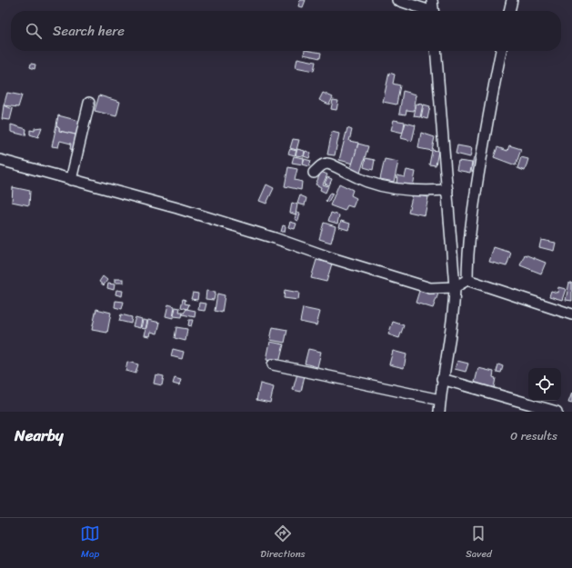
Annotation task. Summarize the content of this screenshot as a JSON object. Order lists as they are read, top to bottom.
{
  "page": {
    "search": "Search here",
    "heading": ["Nearby", "0 results"],
    "nav": ["Map", "Directions", "Saved"]
  }
}
